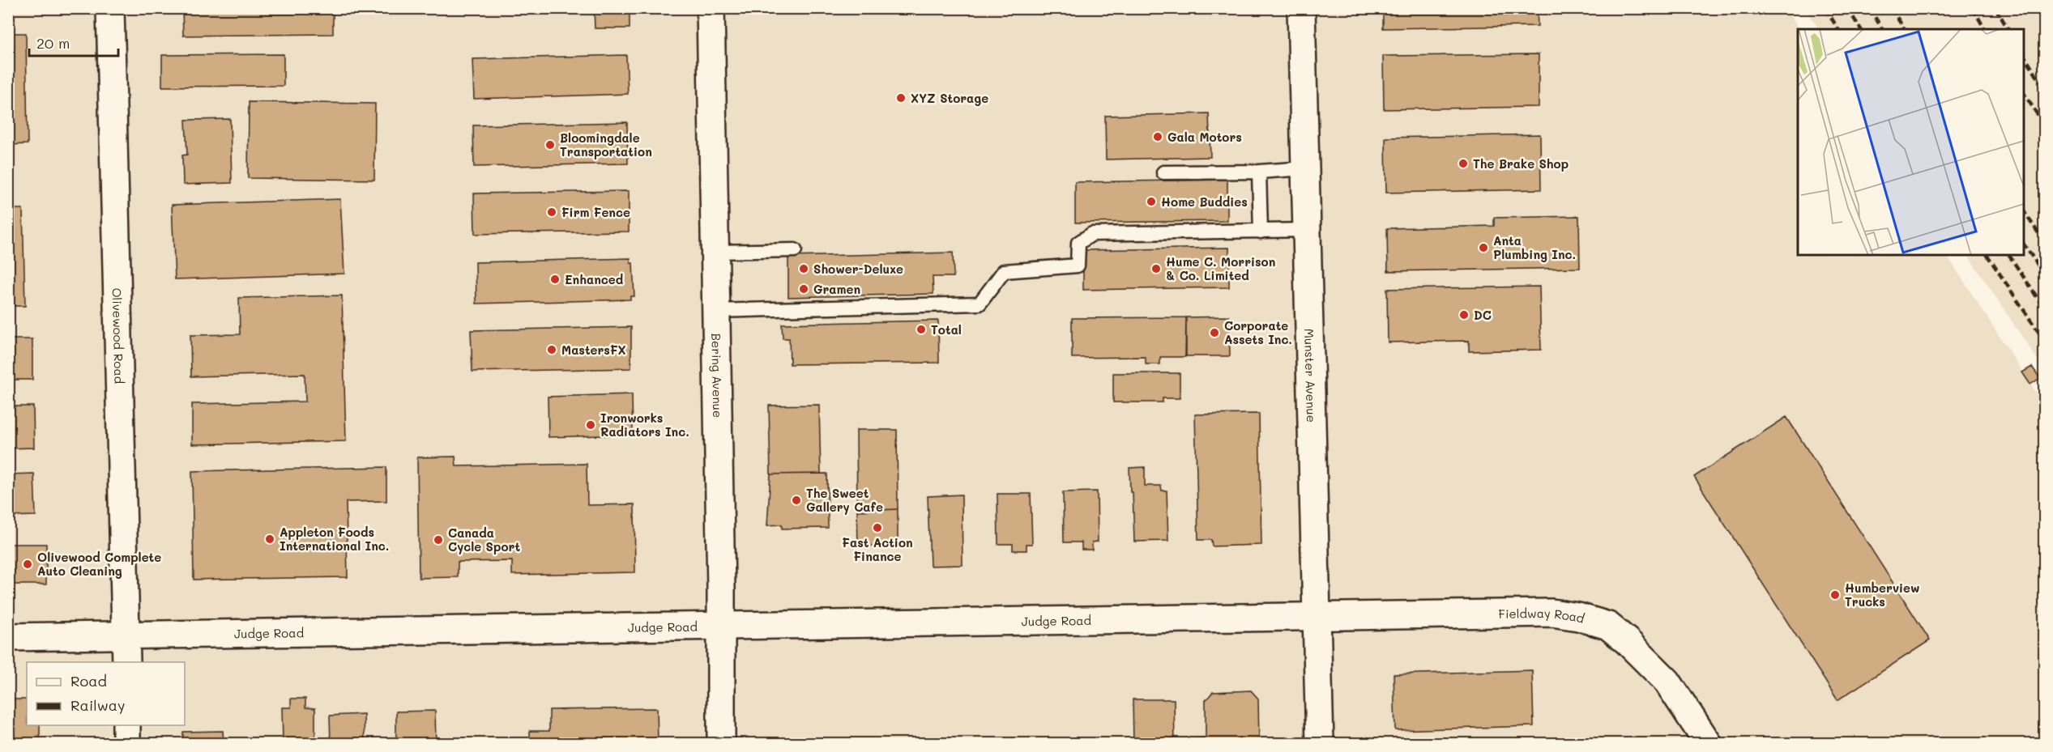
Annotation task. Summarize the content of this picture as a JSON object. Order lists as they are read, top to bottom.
{
  "streets": {
    "street": [
      "Olivewood Road",
      "Bering Avenue",
      "Munster Avenue",
      "Fieldway Road",
      "Judge Road"
    ]
  },
  "crossings": [
    ["Olivewood Road", "Judge Road"],
    ["Bering Avenue", "Judge Road"],
    ["Munster Avenue", "Fieldway Road"],
    ["Munster Avenue", "Judge Road"],
    ["Fieldway Road", "Judge Road"]
  ],
  "places": [
    "XYZ Storage",
    "Gala Motors",
    "Bloomingdale Transportation",
    "The Brake Shop",
    "Home Buddies",
    "Firm Fence",
    "Anta Plumbing Inc.",
    "Shower-Deluxe",
    "Hume C. Morrison & Co. Limited",
    "Enhanced",
    "Gramen",
    "DC",
    "Total",
    "Corporate Assets Inc.",
    "MastersFX",
    "Ironworks Radiators Inc.",
    "The Sweet Gallery Cafe",
    "Fast Action Finance",
    "Appleton Foods International Inc.",
    "Canada Cycle Sport",
    "Olivewood Complete Auto Cleaning",
    "Humberview Trucks"
  ],
  "legend": ["Road", "Railway"],
  "scale_bar": "20 m"
}
